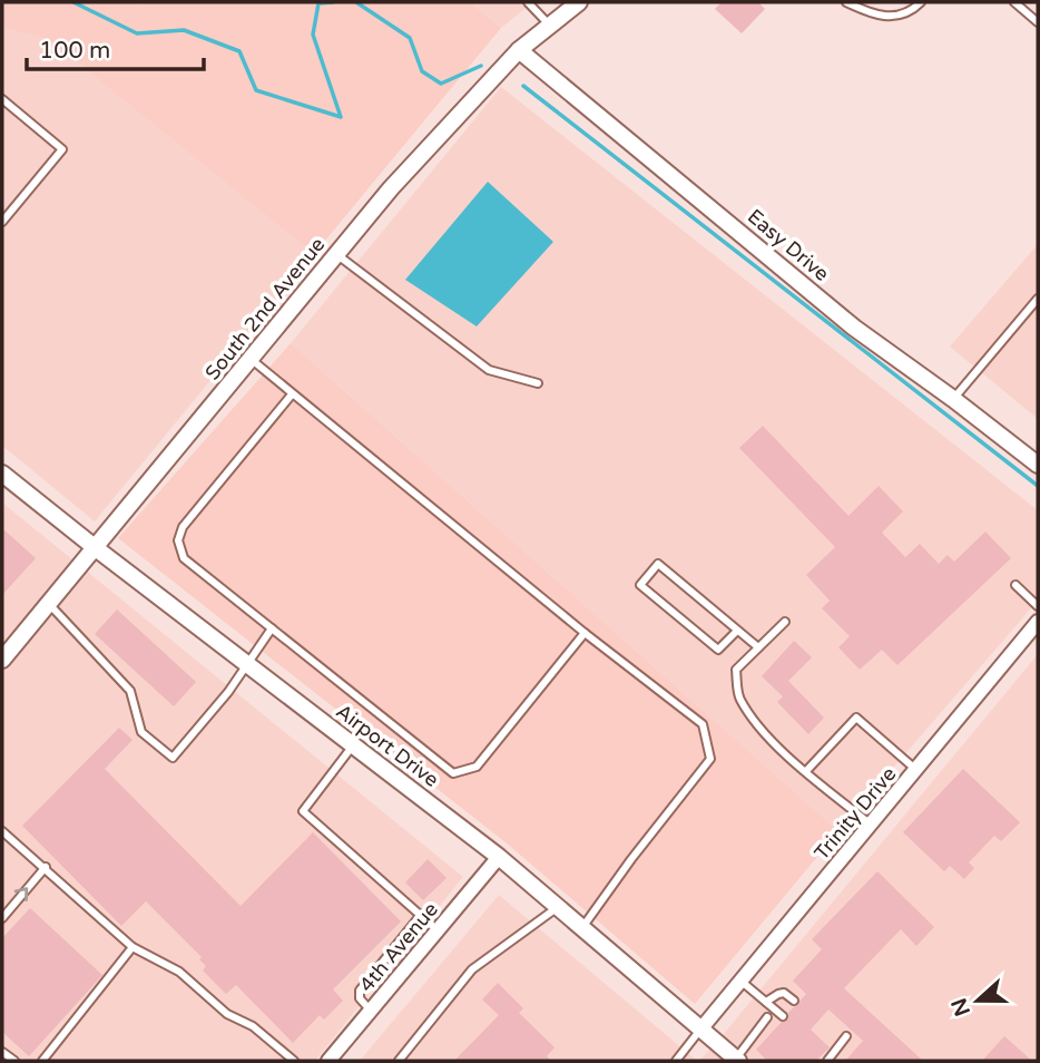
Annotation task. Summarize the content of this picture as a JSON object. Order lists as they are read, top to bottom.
{
  "streets": {
    "street": [
      "Easy Drive",
      "South 2nd Avenue",
      "Airport Drive",
      "Trinity Drive",
      "4th Avenue"
    ]
  },
  "crossings": [
    ["Easy Drive", "South 2nd Avenue"],
    ["South 2nd Avenue", "Airport Drive"],
    ["Airport Drive", "Trinity Drive"],
    ["Airport Drive", "4th Avenue"]
  ],
  "scale_bar": "100 m",
  "north": "left"
}
